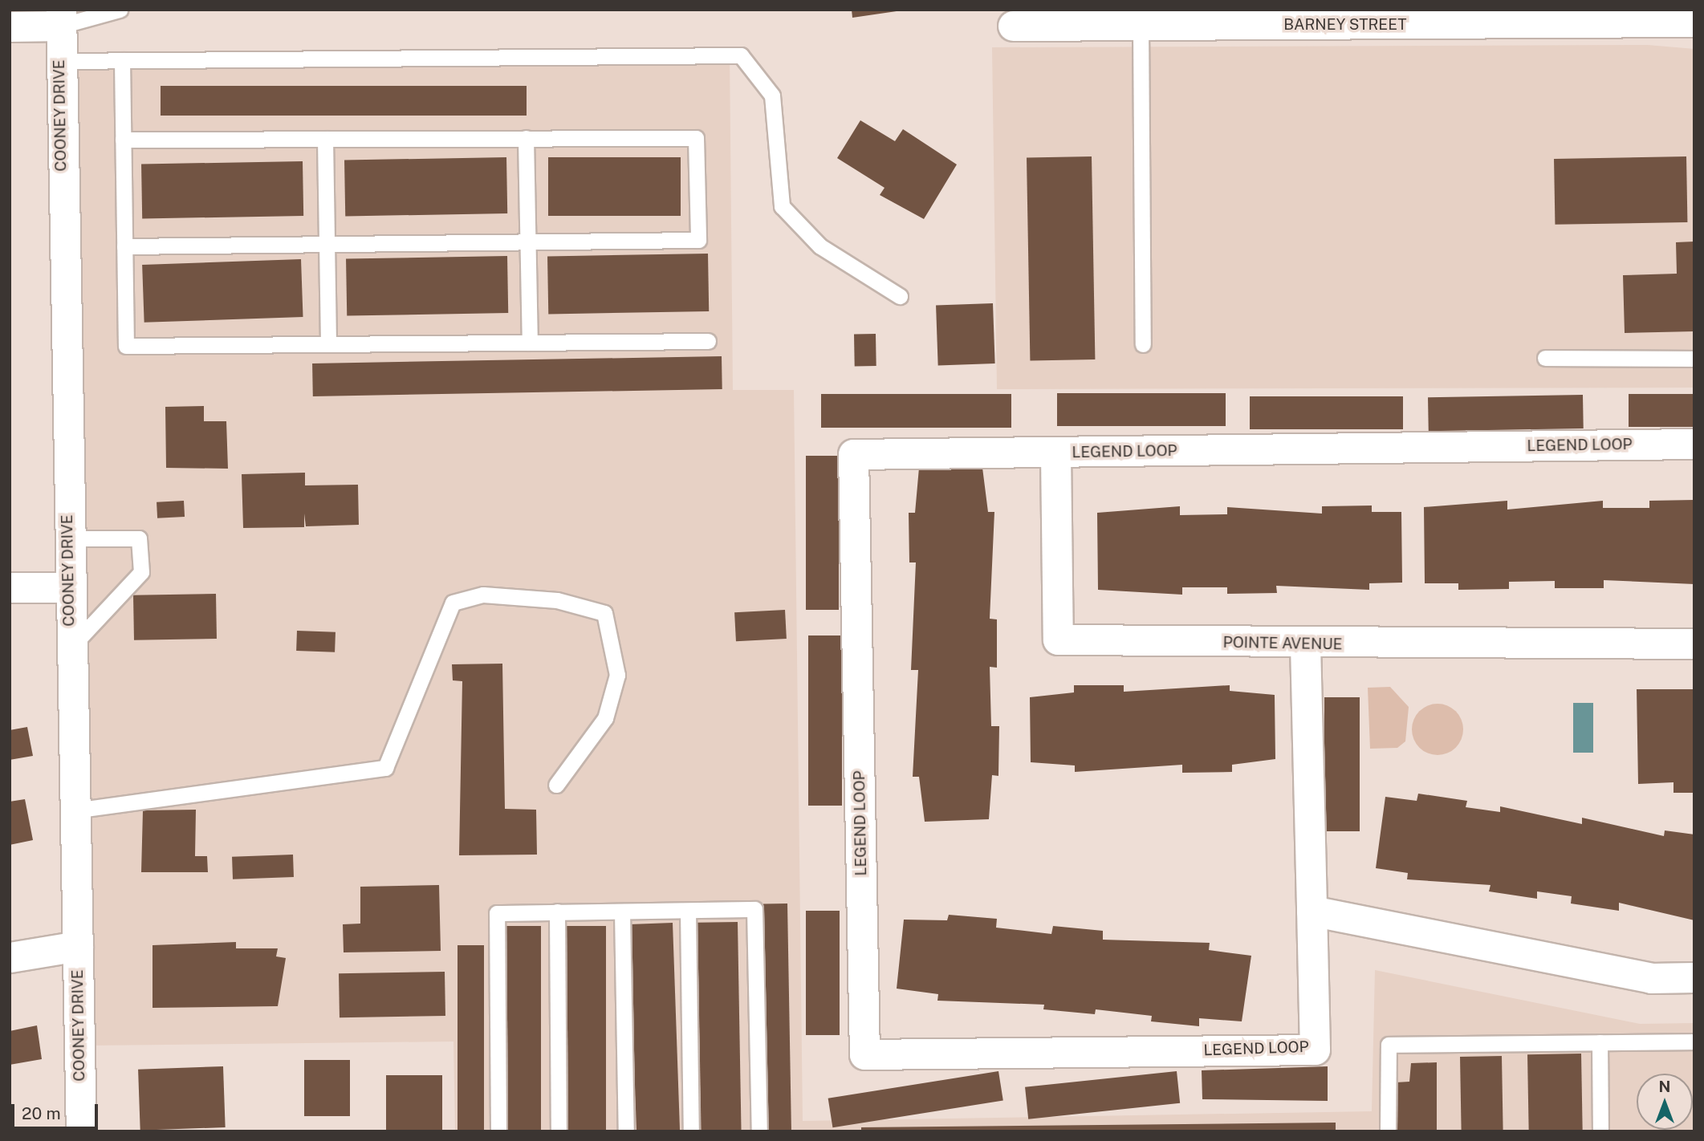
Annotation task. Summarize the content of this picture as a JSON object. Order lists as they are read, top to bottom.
{
  "streets": {
    "street": [
      "BARNEY STREET",
      "COONEY DRIVE",
      "LEGEND LOOP",
      "POINTE AVENUE"
    ]
  },
  "crossings": [
    ["LEGEND LOOP", "POINTE AVENUE"]
  ],
  "scale_bar": "20 m",
  "north": "top"
}
